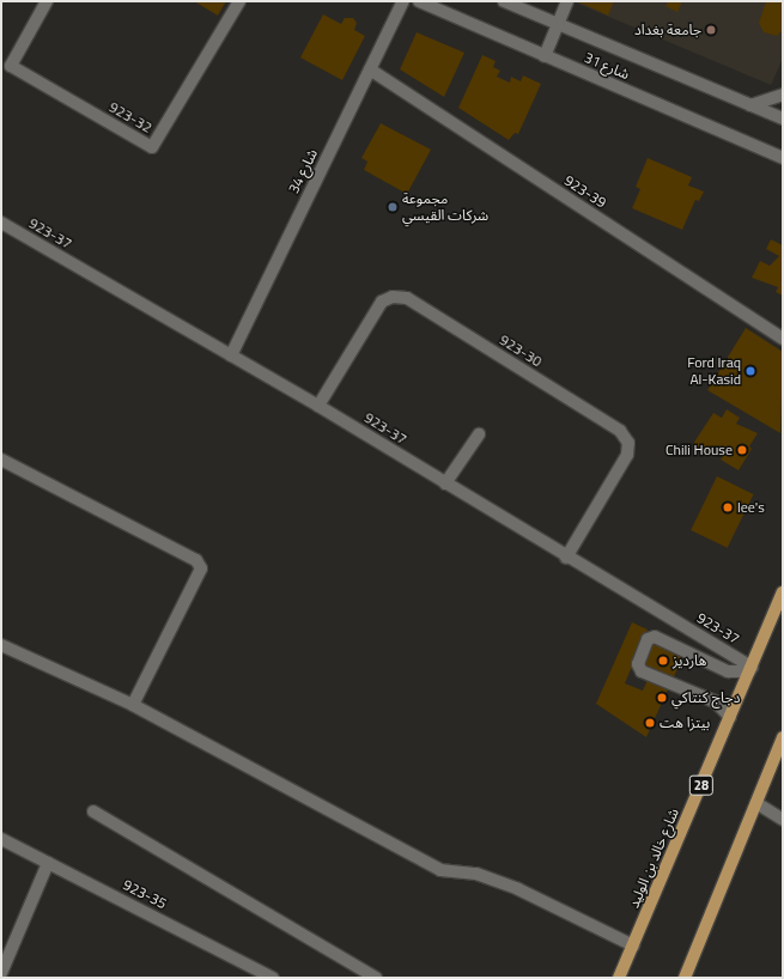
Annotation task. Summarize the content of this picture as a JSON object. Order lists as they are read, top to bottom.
{
  "streets": {
    "main road": ["28", "شارع خالد بن الوليد"],
    "street": [
      "شارع 31",
      "923-32",
      "شارع 34",
      "923-39",
      "923-37",
      "923-30",
      "923-35"
    ]
  },
  "crossings": [
    ["شارع 34", "923-39"],
    ["شارع 34", "923-37"],
    ["923-37", "923-30"],
    ["923-37", "شارع خالد بن الوليد"]
  ],
  "places": [
    "جامعة بغداد",
    "مجموعة شركات القيسي",
    "Ford Iraq Al-Kasid",
    "Chili House",
    "lee's",
    "هارديز",
    "دجاج كنتاكي",
    "بيتزا هت"
  ]
}
